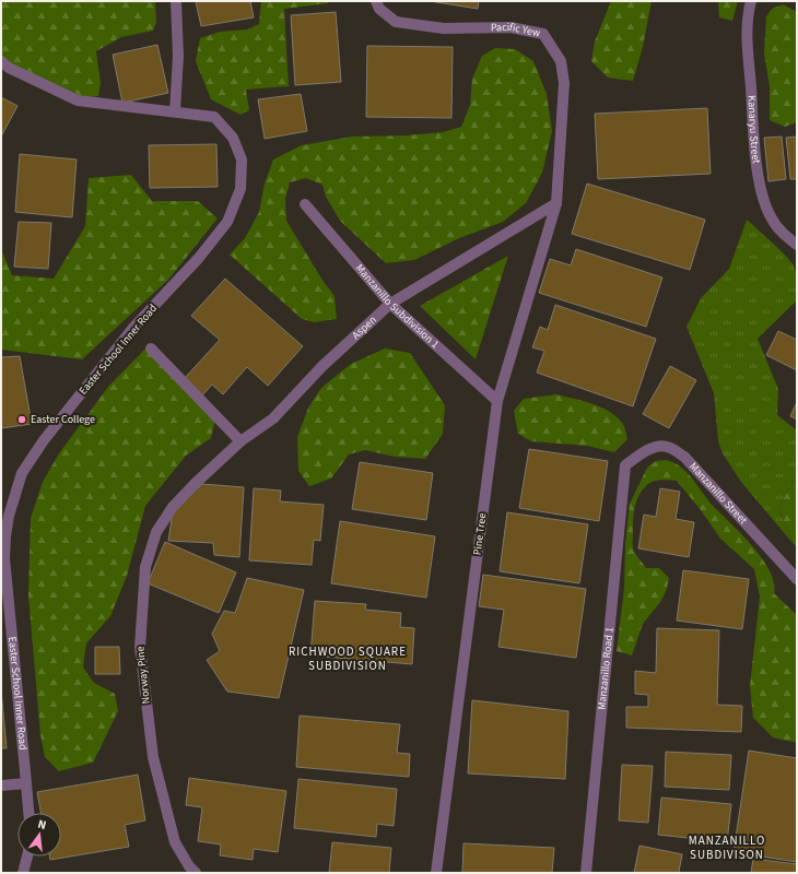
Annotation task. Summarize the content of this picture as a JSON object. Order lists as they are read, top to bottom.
{
  "streets": {
    "street": [
      "Pacific Yew",
      "Kanaryu Street",
      "Manzanillo Subdivision 1",
      "Aspen",
      "Easter School Inner Road",
      "Manzanillo Street",
      "Pine Tree",
      "Manzanillo Road 1",
      "Norway Pine"
    ]
  },
  "crossings": [
    ["Pacific Yew", "Aspen"],
    ["Pacific Yew", "Pine Tree"],
    ["Manzanillo Subdivision 1", "Aspen"],
    ["Manzanillo Subdivision 1", "Pine Tree"],
    ["Aspen", "Pine Tree"],
    ["Aspen", "Norway Pine"],
    ["Manzanillo Street", "Manzanillo Road 1"]
  ],
  "districts": ["RICHWOOD SQUARE SUBDIVISION", "MANZANILLO SUBDIVISON"],
  "places": ["Easter College"],
  "north": "top"
}
